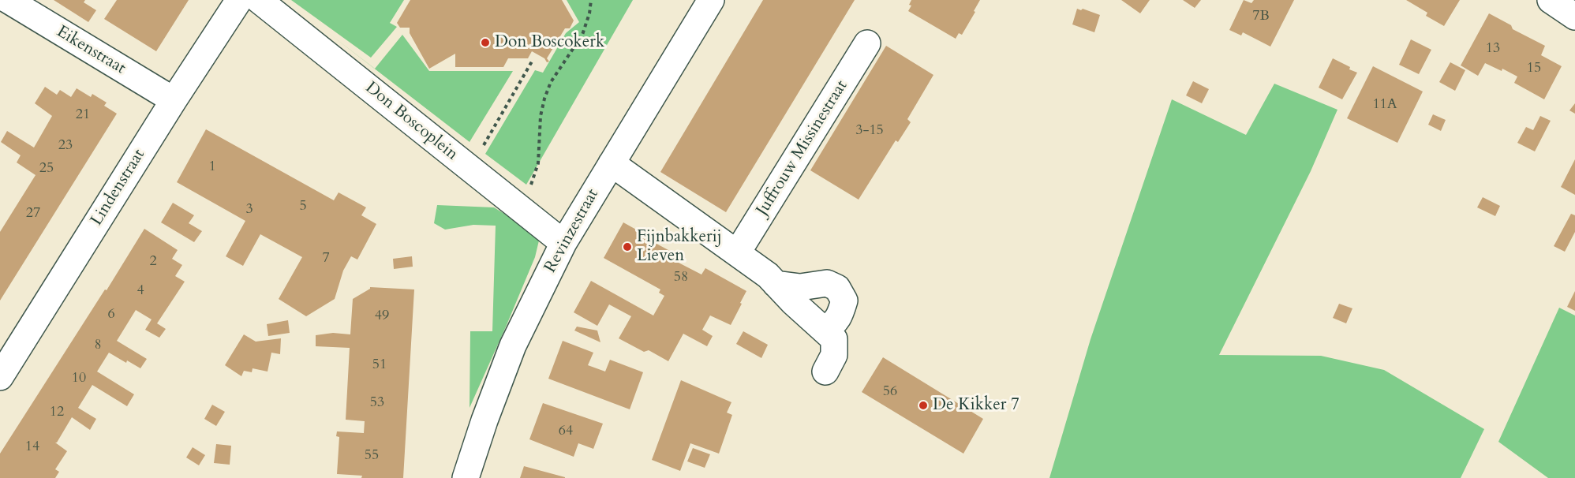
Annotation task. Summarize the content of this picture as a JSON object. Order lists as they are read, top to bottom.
{
  "streets": {
    "street": [
      "Eikenstraat",
      "Don Boscoplein",
      "Juffrouw Missinestraat",
      "Lindenstraat",
      "Revinzestraat"
    ]
  },
  "crossings": [
    ["Eikenstraat", "Lindenstraat"],
    ["Don Boscoplein", "Revinzestraat"]
  ],
  "places": ["Don Boscokerk", "Fijnbakkerij Lieven", "De Kikker 7"],
  "house_numbers": [
    "7B",
    "13",
    "15",
    "11A",
    "21",
    "3-15",
    "23",
    "1",
    "25",
    "5",
    "3",
    "27",
    "7",
    "2",
    "58",
    "4",
    "6",
    "49",
    "8",
    "51",
    "10",
    "56",
    "53",
    "12",
    "64",
    "14",
    "55"
  ]
}
